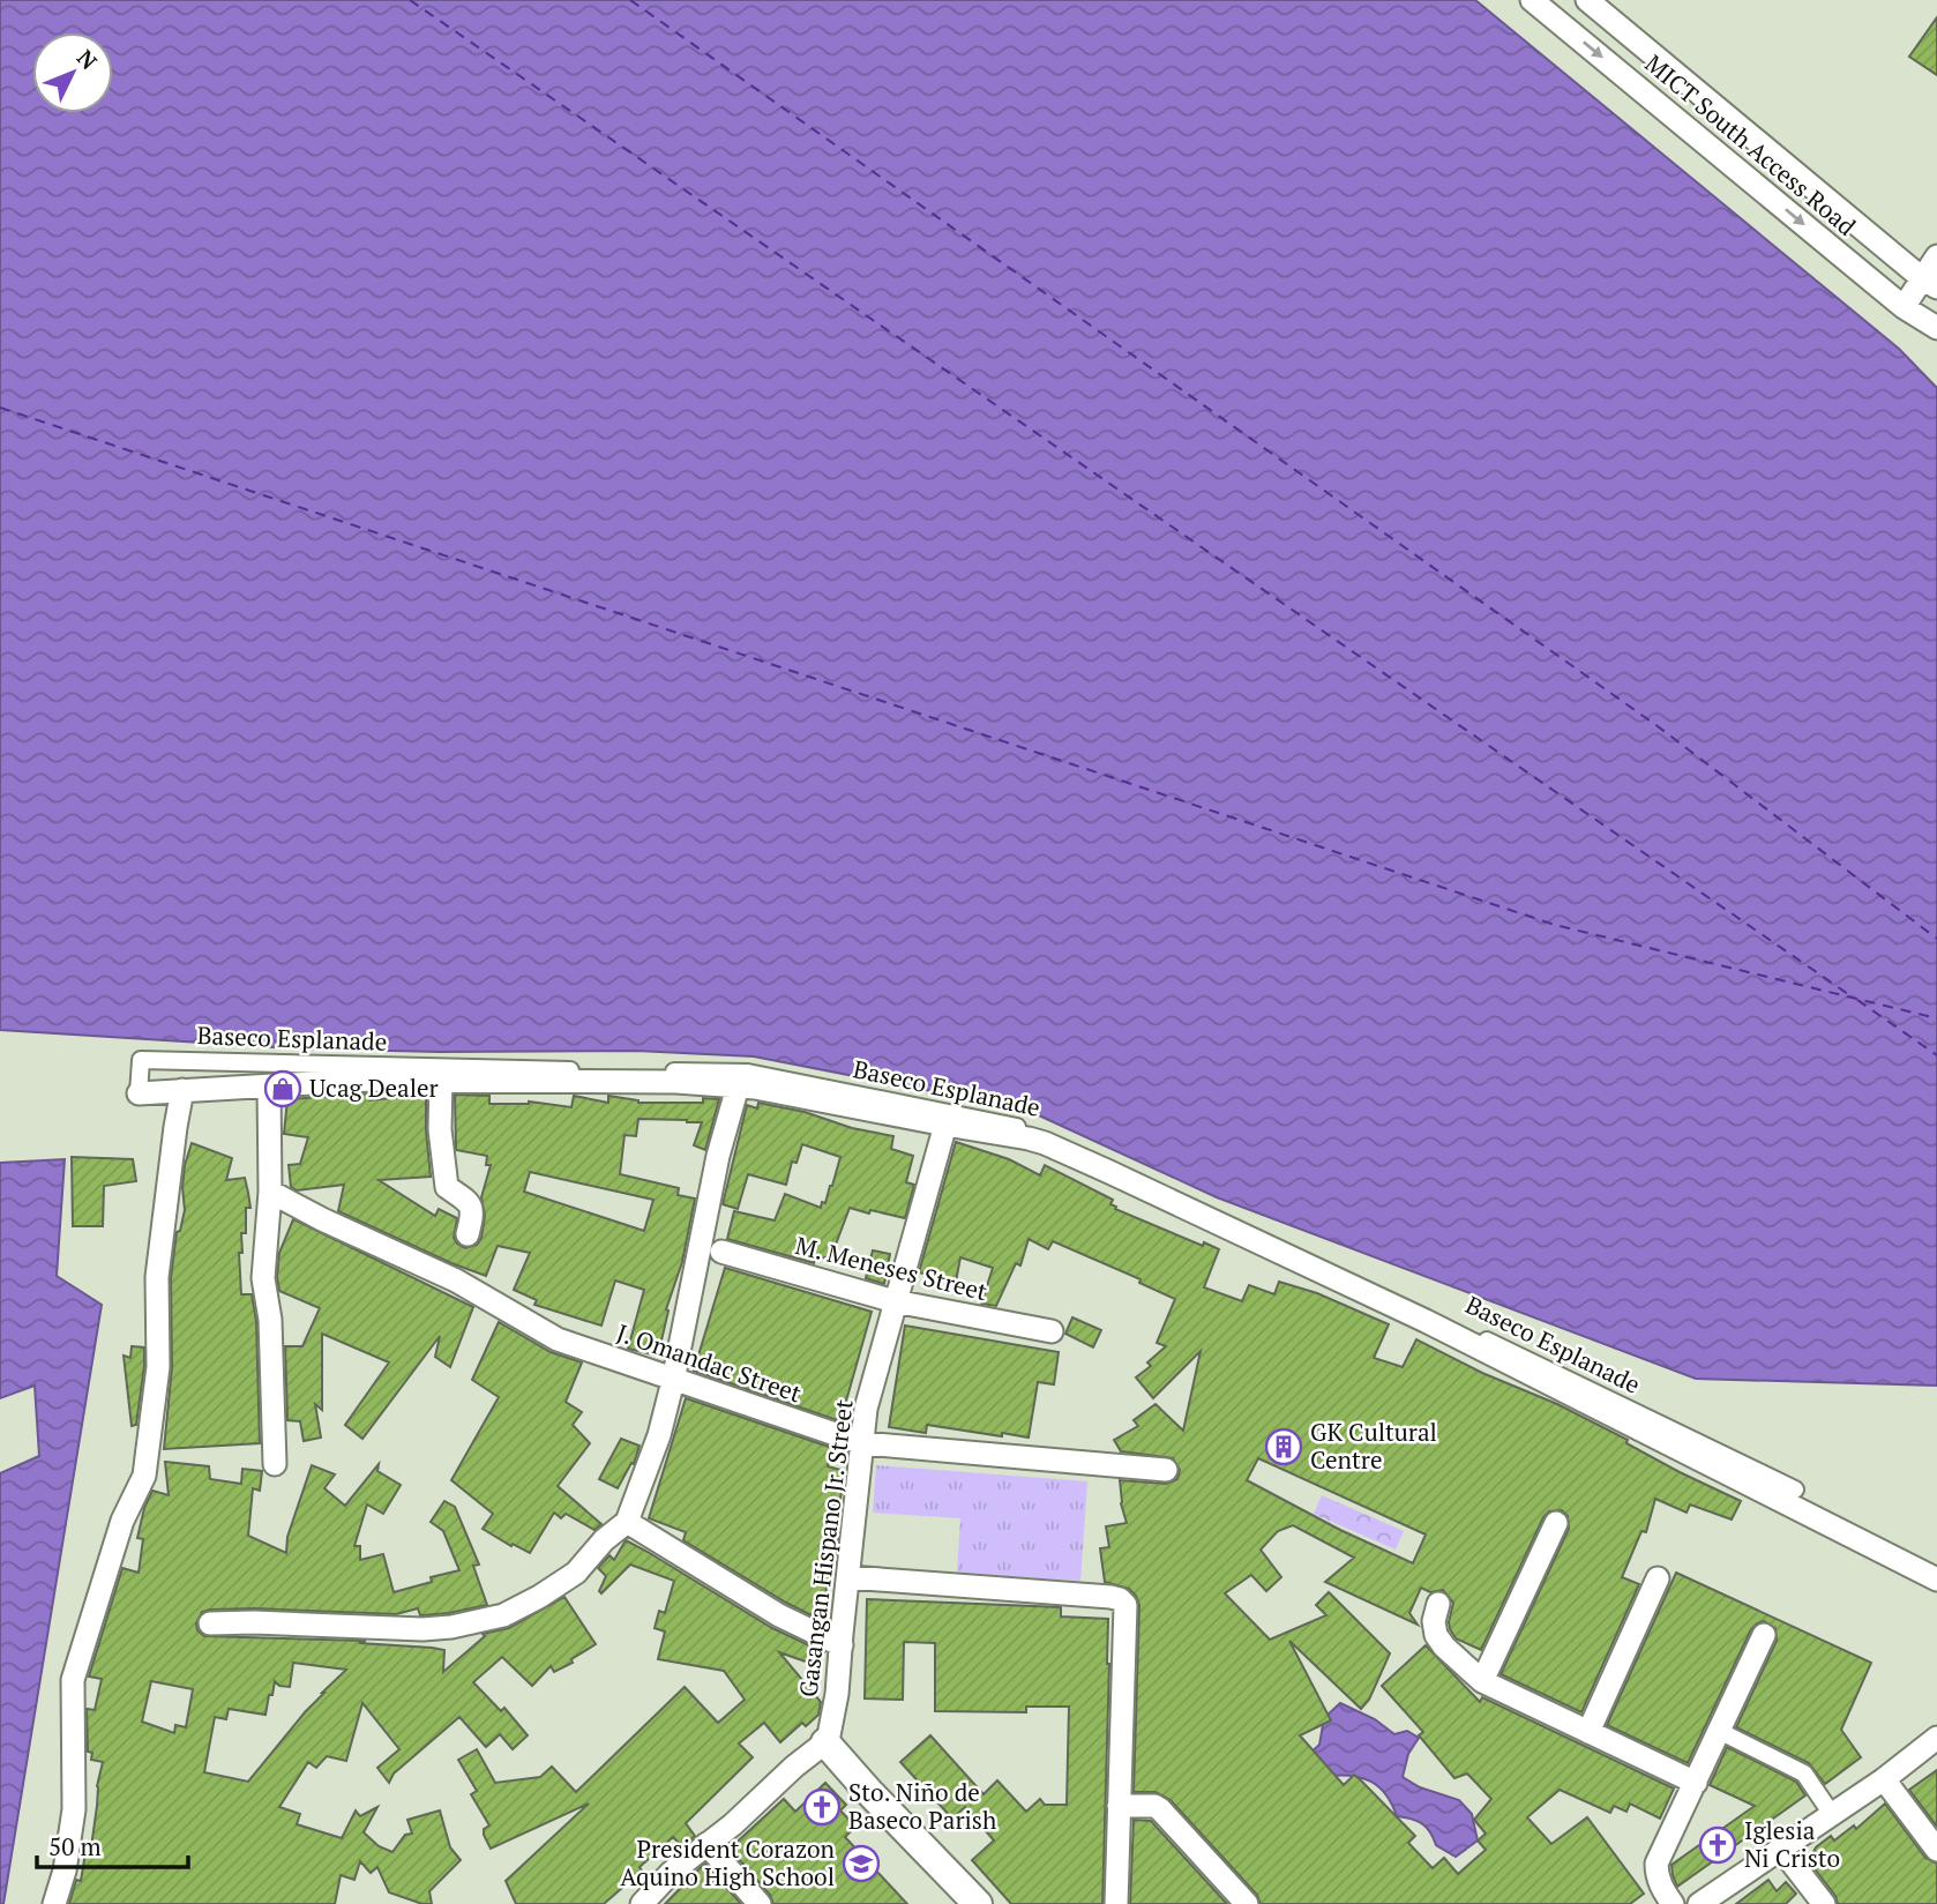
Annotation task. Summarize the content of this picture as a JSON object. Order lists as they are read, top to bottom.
{
  "streets": {
    "street": [
      "MICT South Access Road",
      "Baseco Esplanade",
      "M. Meneses Street",
      "J. Omandac Street",
      "Gasangan Hispano Jr. Street"
    ]
  },
  "crossings": [
    ["M. Meneses Street", "Gasangan Hispano Jr. Street"],
    ["J. Omandac Street", "Gasangan Hispano Jr. Street"]
  ],
  "places": {
    "shop": ["Ucag Dealer"],
    "building": ["GK Cultural Centre"],
    "church": ["Sto. Niño de Baseco Parish", "Iglesia Ni Cristo"],
    "school or university": ["President Corazon Aquino High School"]
  },
  "scale_bar": "50 m",
  "north": "top right"
}
